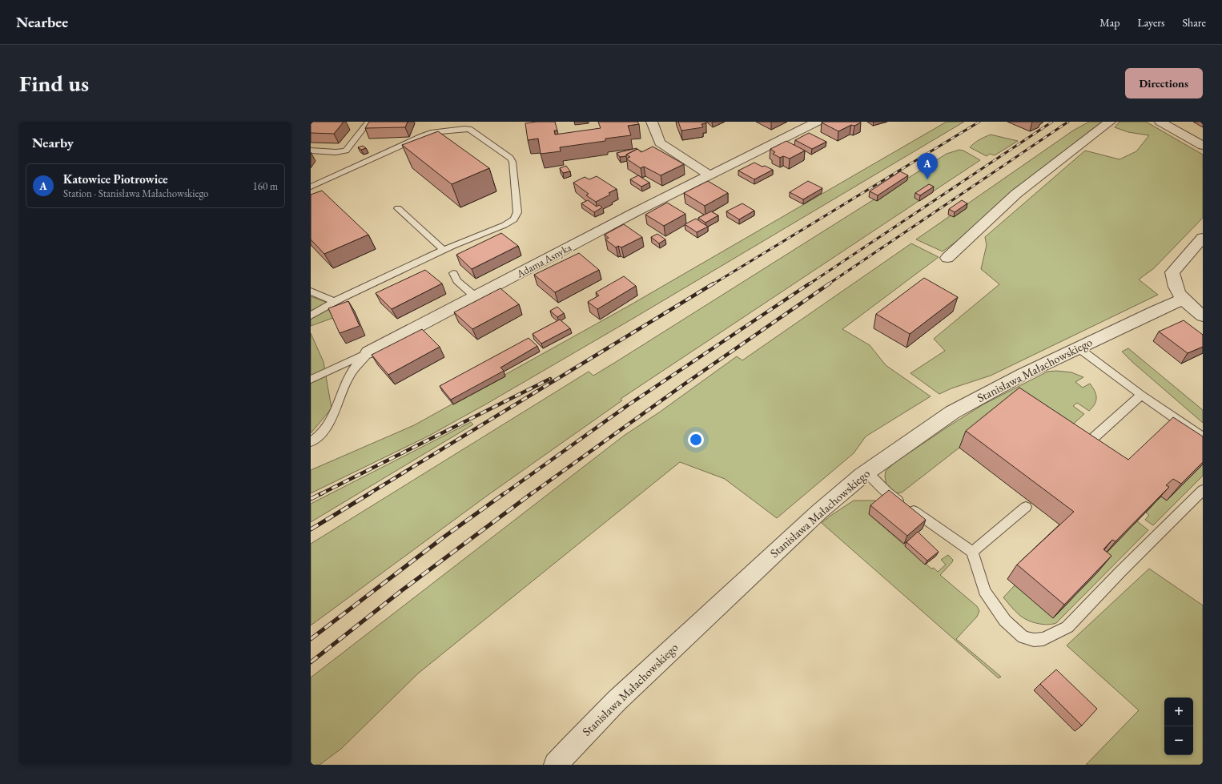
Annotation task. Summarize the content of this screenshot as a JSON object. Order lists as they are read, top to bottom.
{
  "streets": {
    "street": ["Adama Asnyka", "Stanisława Małachowskiego"]
  },
  "page": {
    "header": "Nearbee",
    "nav": ["Map", "Layers", "Share"],
    "buttons": "Directions",
    "title": "Find us",
    "heading": "Nearby",
    "pins": "A",
    "list": [
      {
        "mark": "A",
        "name": "Katowice Piotrowice",
        "note": "Station · Stanisława Małachowskiego",
        "value": "160 m"
      }
    ],
    "map_buttons": ["+", "−"]
  }
}
